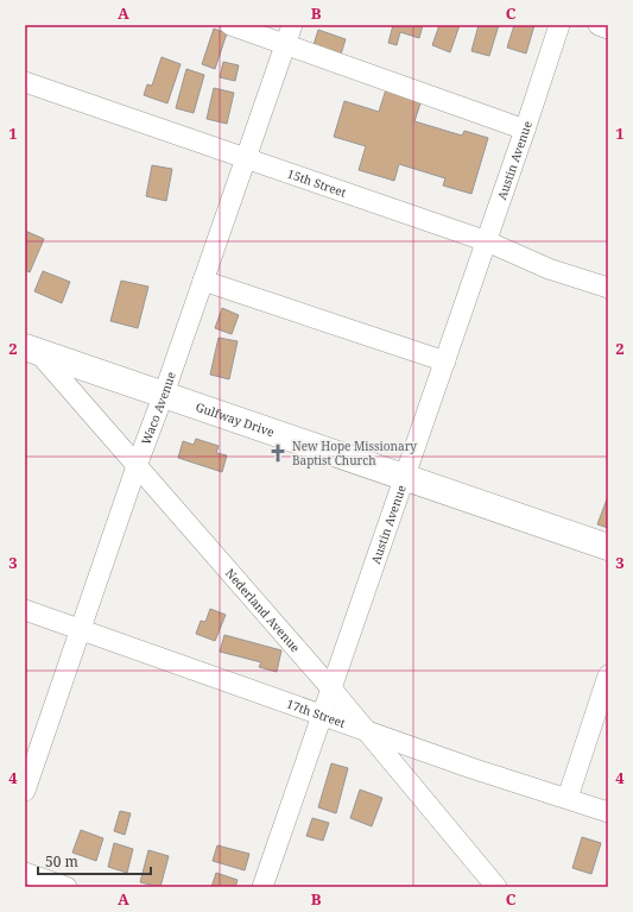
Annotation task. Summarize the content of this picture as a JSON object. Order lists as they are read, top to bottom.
{
  "streets": {
    "main road": ["Gulfway Drive"],
    "street": [
      "Austin Avenue",
      "15th Street",
      "Waco Avenue",
      "Nederland Avenue",
      "17th Street"
    ]
  },
  "crossings": [
    ["Austin Avenue", "15th Street"],
    ["Austin Avenue", "Gulfway Drive"],
    ["Austin Avenue", "Nederland Avenue"],
    ["Austin Avenue", "17th Street"],
    ["15th Street", "Waco Avenue"],
    ["Waco Avenue", "Gulfway Drive"],
    ["Waco Avenue", "Nederland Avenue"],
    ["Waco Avenue", "17th Street"],
    ["Gulfway Drive", "Nederland Avenue"],
    ["Nederland Avenue", "17th Street"]
  ],
  "places": {
    "church": ["New Hope Missionary Baptist Church"]
  },
  "scale_bar": "50 m",
  "grid": {
    "columns": ["A", "B", "C"],
    "rows": [
      "1",
      "2",
      "3",
      "4"
    ]
  }
}
